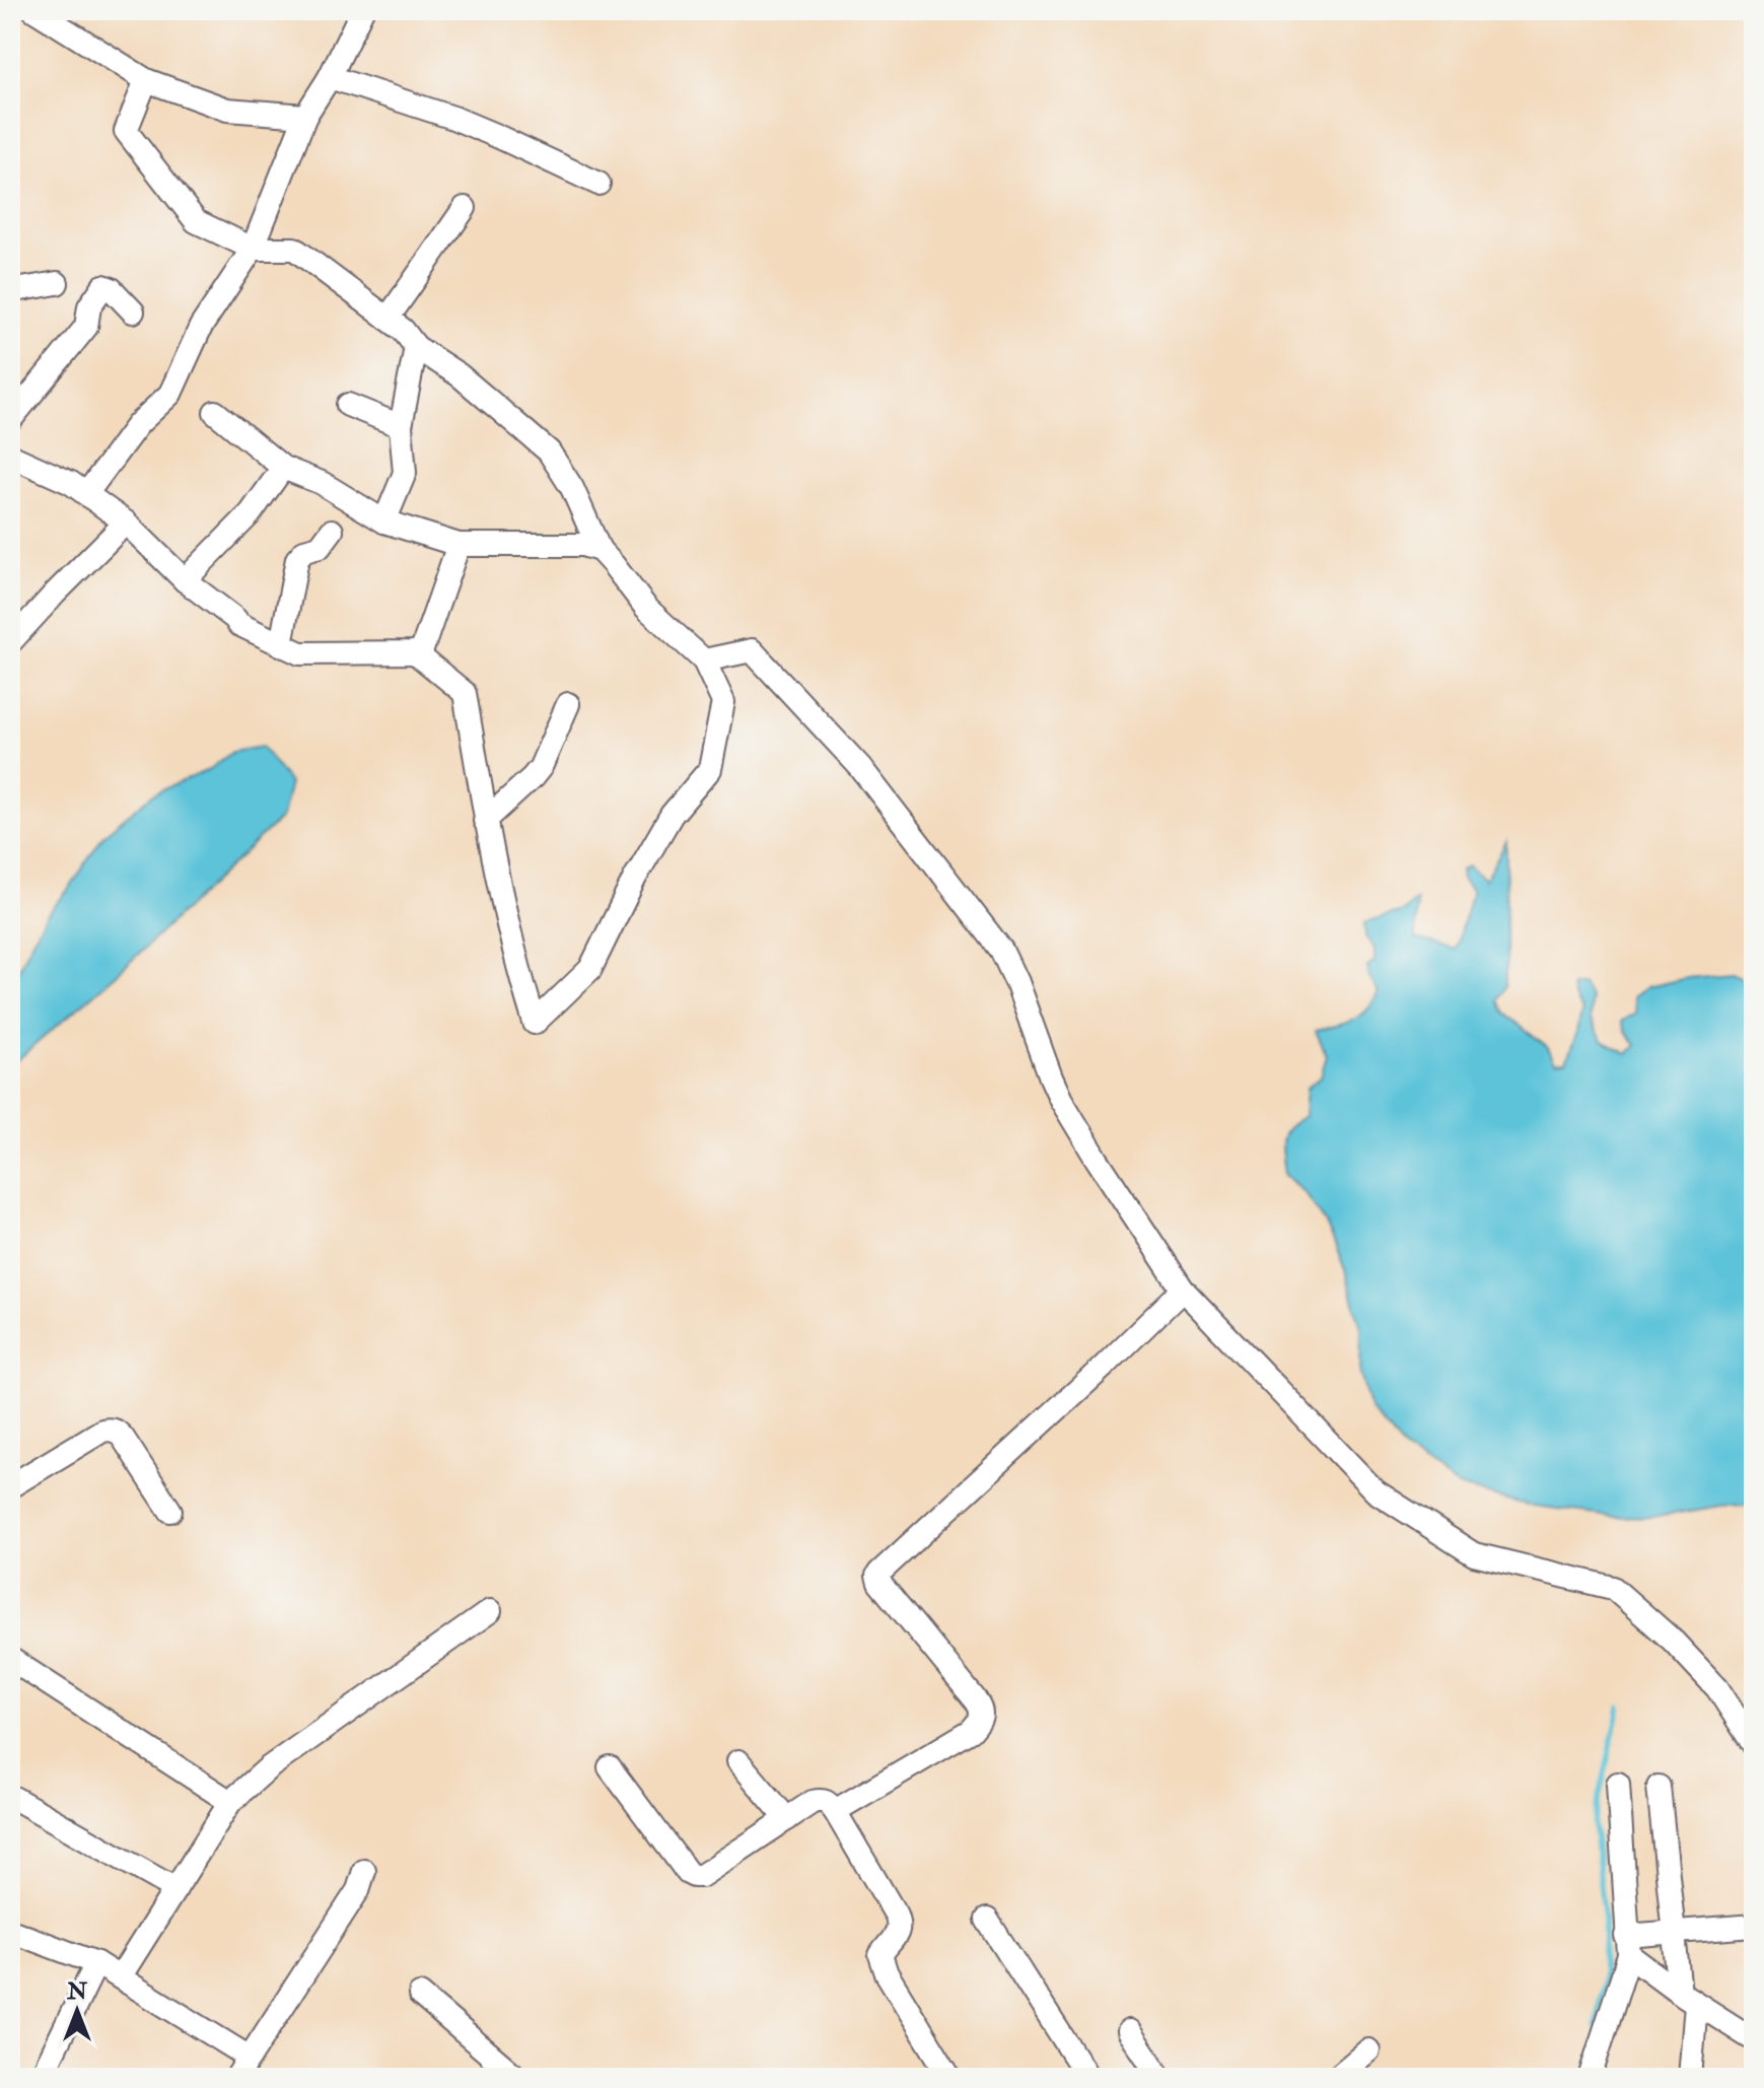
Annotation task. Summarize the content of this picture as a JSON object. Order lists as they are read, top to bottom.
{
  "north": "top"
}
